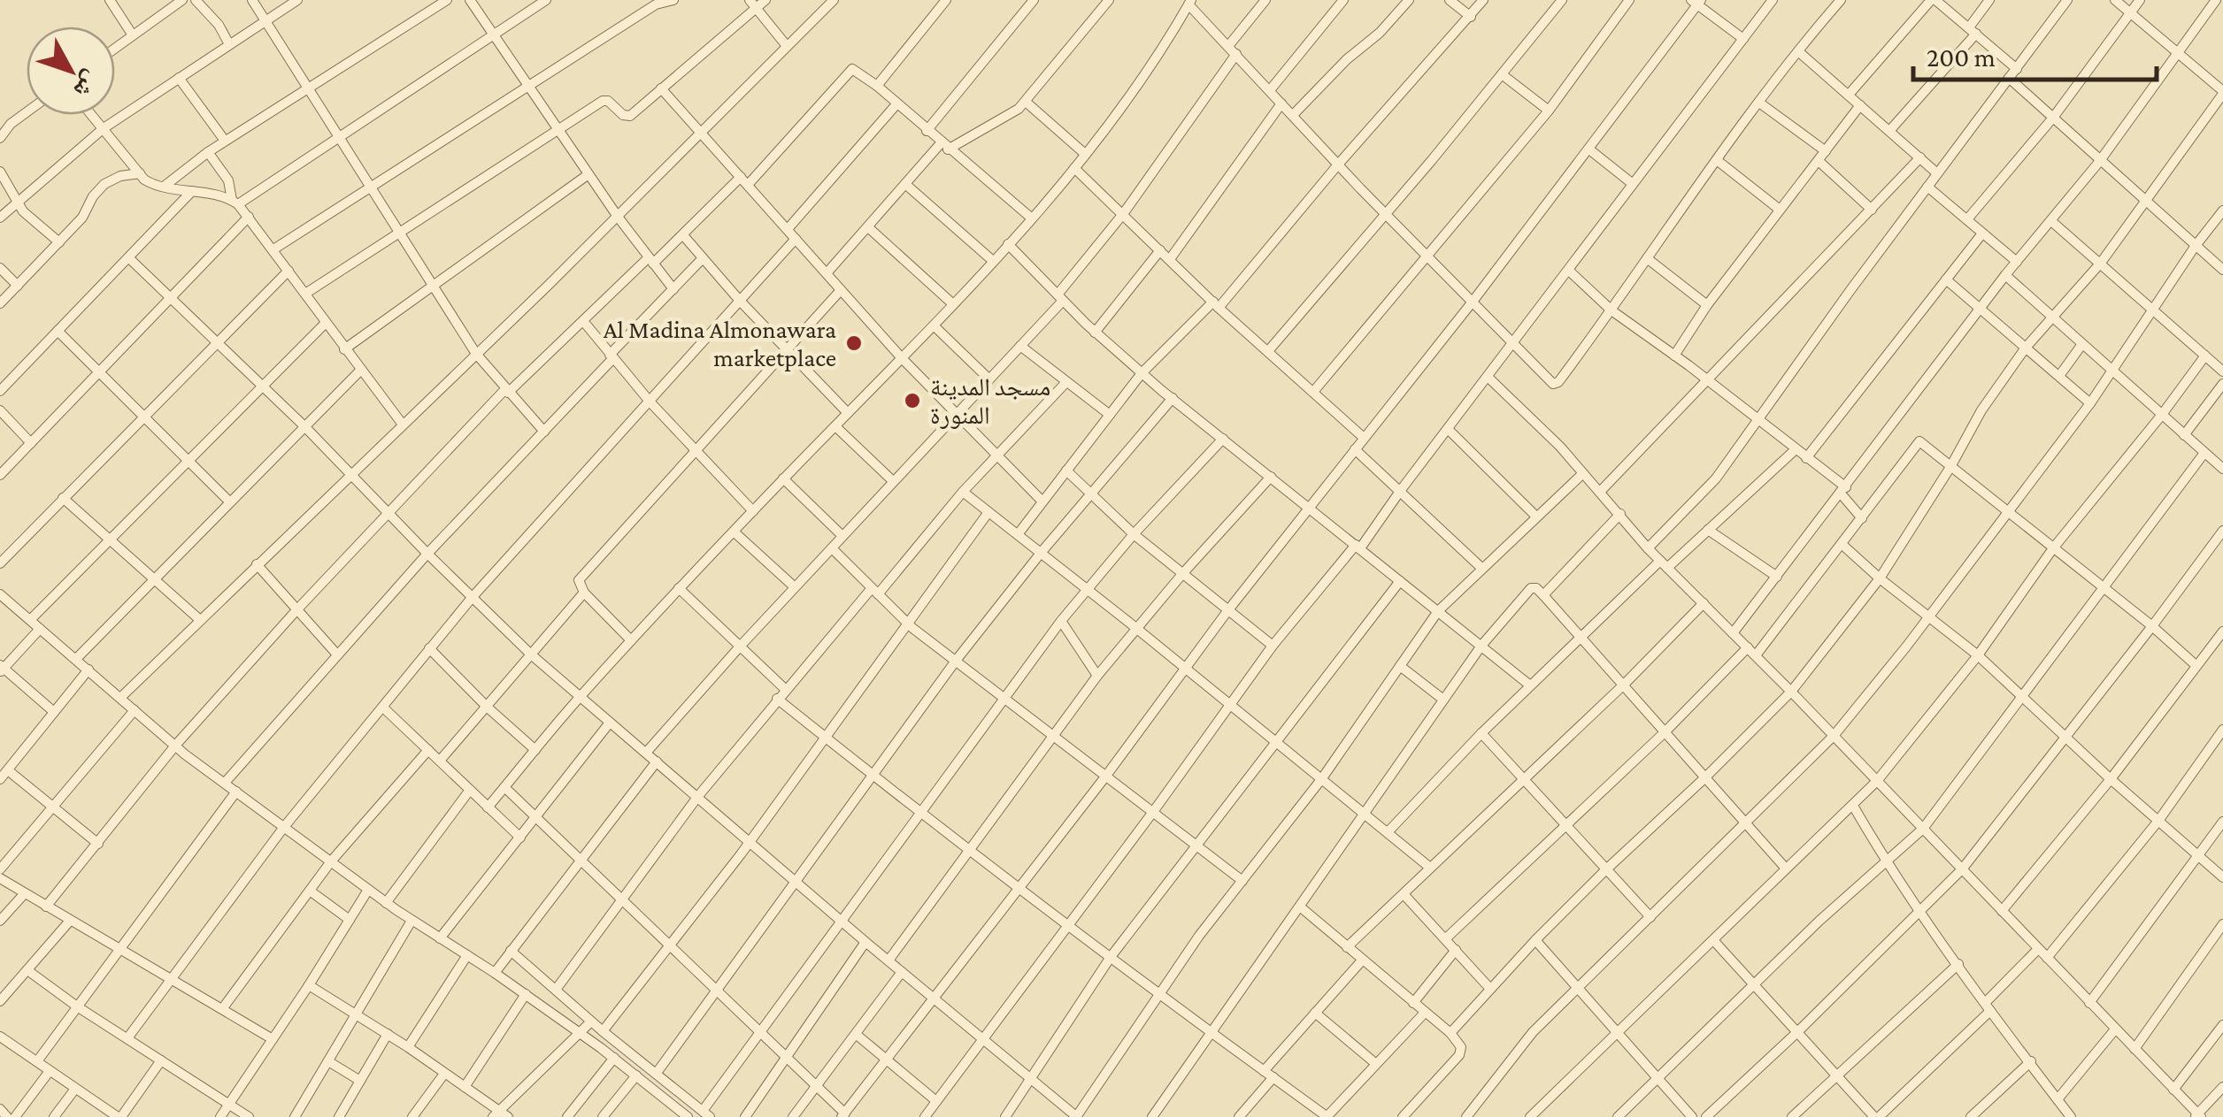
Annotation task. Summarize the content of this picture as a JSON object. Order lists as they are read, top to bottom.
{
  "places": ["Al Madina Almonawara marketplace", "مسجد المدينة المنورة"],
  "scale_bar": "200 m",
  "north": "bottom right"
}
